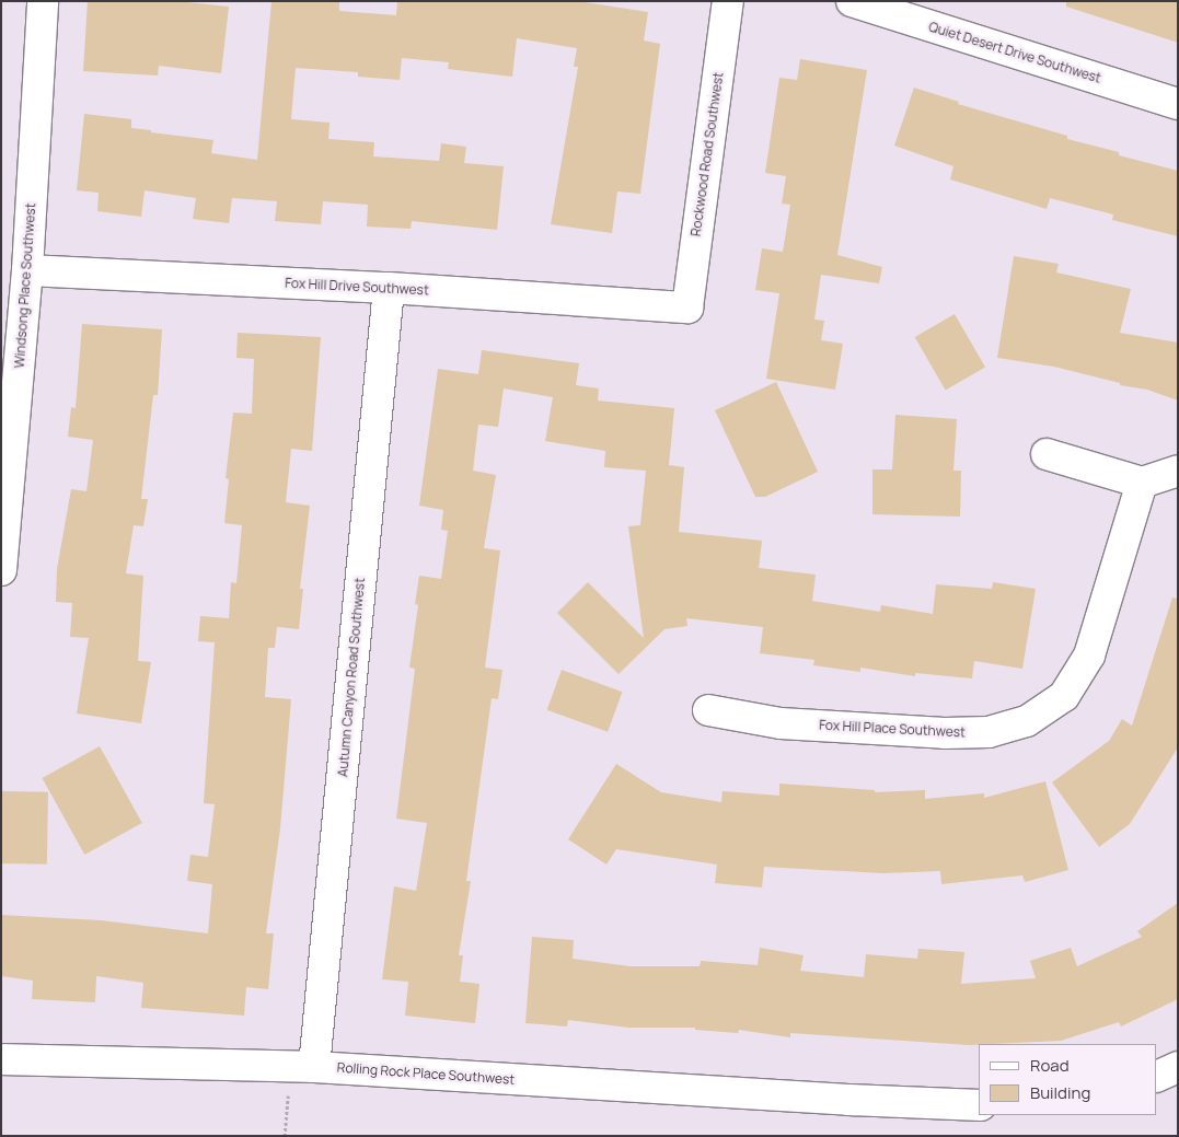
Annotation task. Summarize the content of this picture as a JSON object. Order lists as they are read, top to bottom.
{
  "streets": {
    "street": [
      "Quiet Desert Drive Southwest",
      "Rockwood Road Southwest",
      "Windsong Place Southwest",
      "Fox Hill Drive Southwest",
      "Autumn Canyon Road Southwest",
      "Fox Hill Place Southwest",
      "Rolling Rock Place Southwest"
    ]
  },
  "crossings": [
    ["Rockwood Road Southwest", "Fox Hill Drive Southwest"],
    ["Windsong Place Southwest", "Fox Hill Drive Southwest"],
    ["Fox Hill Drive Southwest", "Autumn Canyon Road Southwest"],
    ["Autumn Canyon Road Southwest", "Rolling Rock Place Southwest"]
  ],
  "legend": ["Road", "Building"]
}
